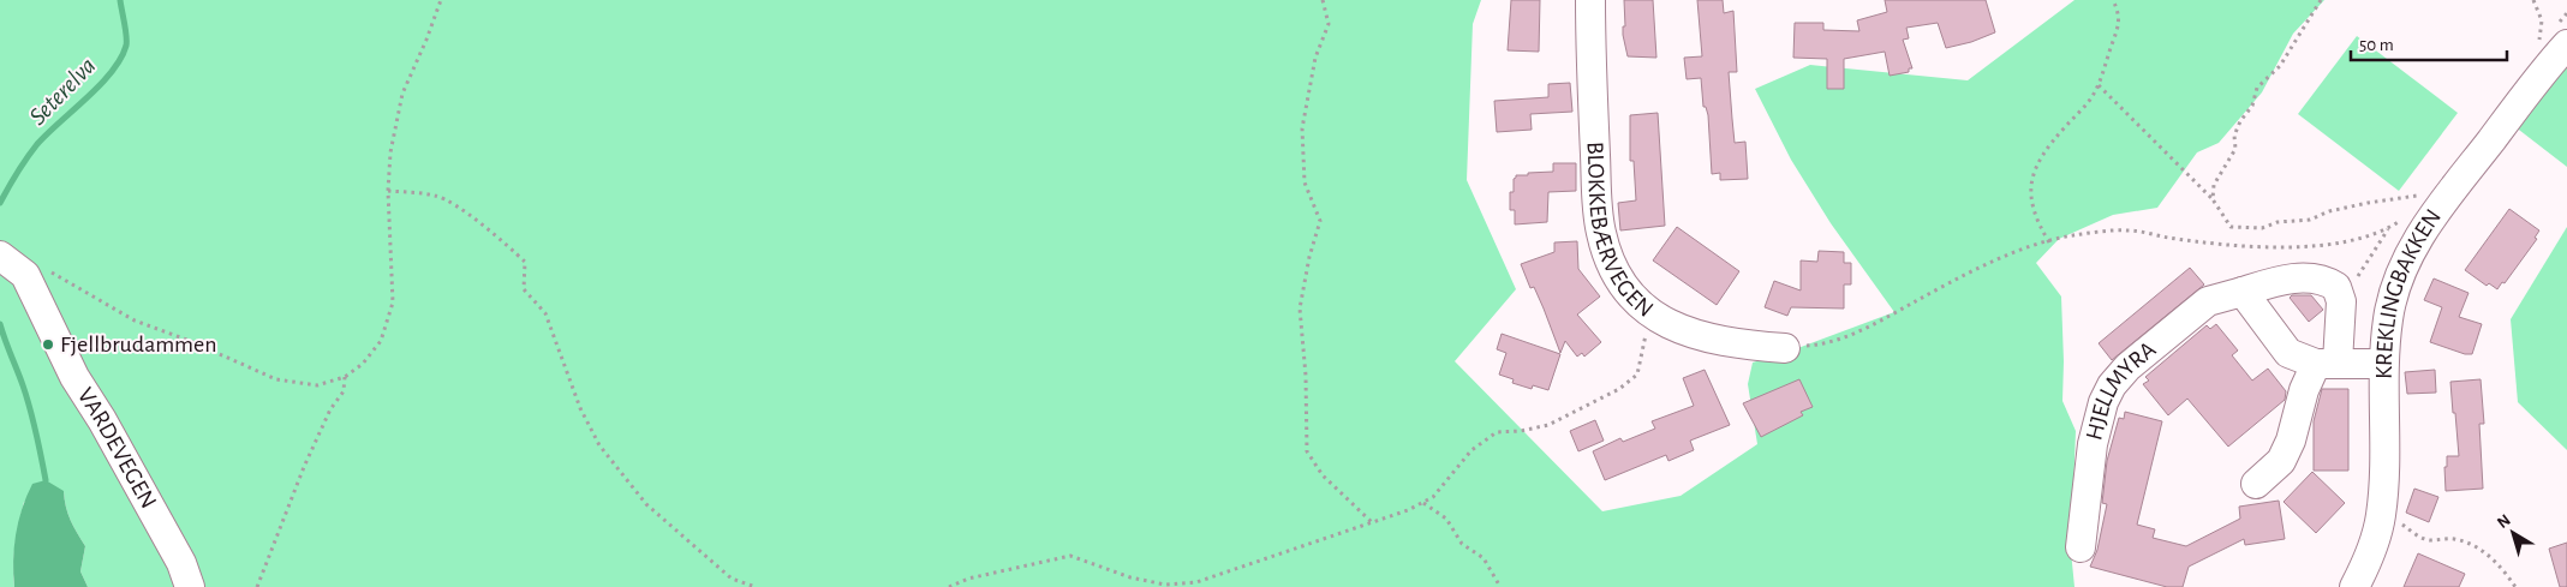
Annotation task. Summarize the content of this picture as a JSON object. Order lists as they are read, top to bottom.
{
  "streets": {
    "street": [
      "BLOKKEBÆRVEGEN",
      "KREKLINGBAKKEN",
      "HJELLMYRA",
      "VARDEVEGEN"
    ]
  },
  "water": ["Seterelva"],
  "places": ["Fjellbrudammen"],
  "scale_bar": "50 m",
  "north": "top left"
}
